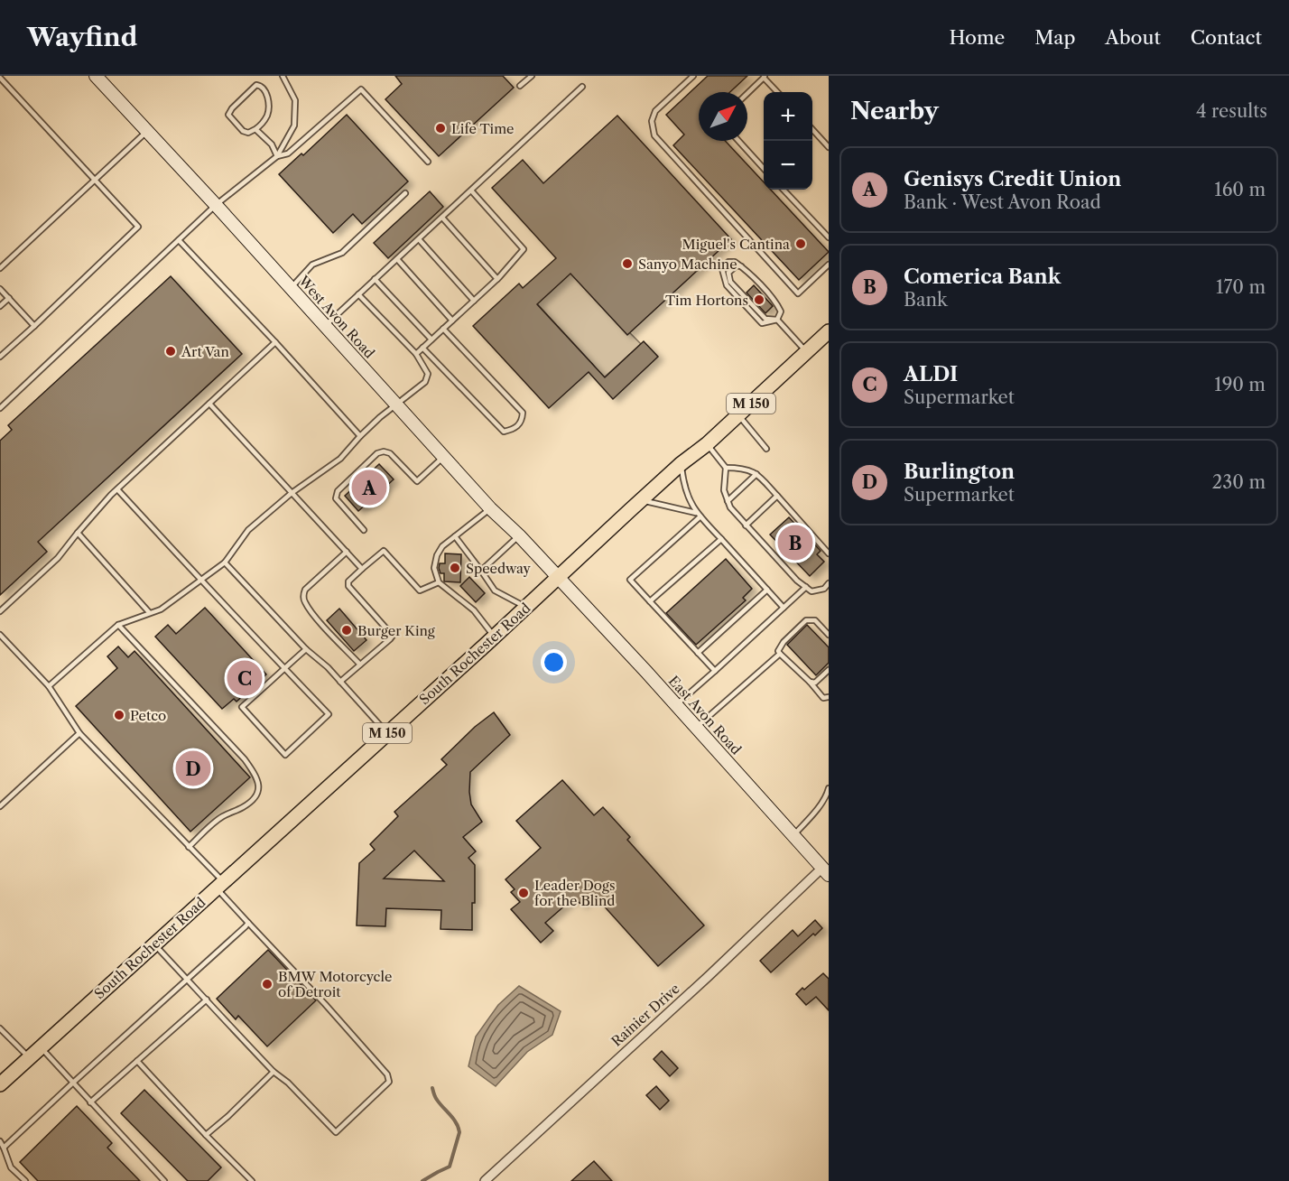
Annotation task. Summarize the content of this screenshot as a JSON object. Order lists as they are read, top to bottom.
{
  "streets": {
    "main road": [
      "West Avon Road",
      "M 150",
      "South Rochester Road",
      "East Avon Road"
    ],
    "street": ["Rainier Drive"]
  },
  "crossings": [
    ["West Avon Road", "South Rochester Road"],
    ["West Avon Road", "East Avon Road"],
    ["South Rochester Road", "East Avon Road"],
    ["East Avon Road", "Rainier Drive"]
  ],
  "places": [
    "Life Time",
    "Miguel's Cantina",
    "Sanyo Machine",
    "Tim Hortons",
    "Art Van",
    "Speedway",
    "Burger King",
    "Petco",
    "Leader Dogs for the Blind",
    "BMW Motorcycle of Detroit"
  ],
  "north": "top right",
  "page": {
    "header": "Wayfind",
    "nav": [
      "Home",
      "Map",
      "About",
      "Contact"
    ],
    "heading": ["Nearby", "4 results"],
    "map_buttons": ["+", "−"],
    "list": [
      {
        "mark": "A",
        "name": "Genisys Credit Union",
        "note": "Bank · West Avon Road",
        "value": "160 m"
      },
      {
        "mark": "B",
        "name": "Comerica Bank",
        "note": "Bank",
        "value": "170 m"
      },
      {
        "mark": "C",
        "name": "ALDI",
        "note": "Supermarket",
        "value": "190 m"
      },
      {
        "mark": "D",
        "name": "Burlington",
        "note": "Supermarket",
        "value": "230 m"
      }
    ],
    "pins": [
      "A",
      "B",
      "C",
      "D"
    ]
  }
}
